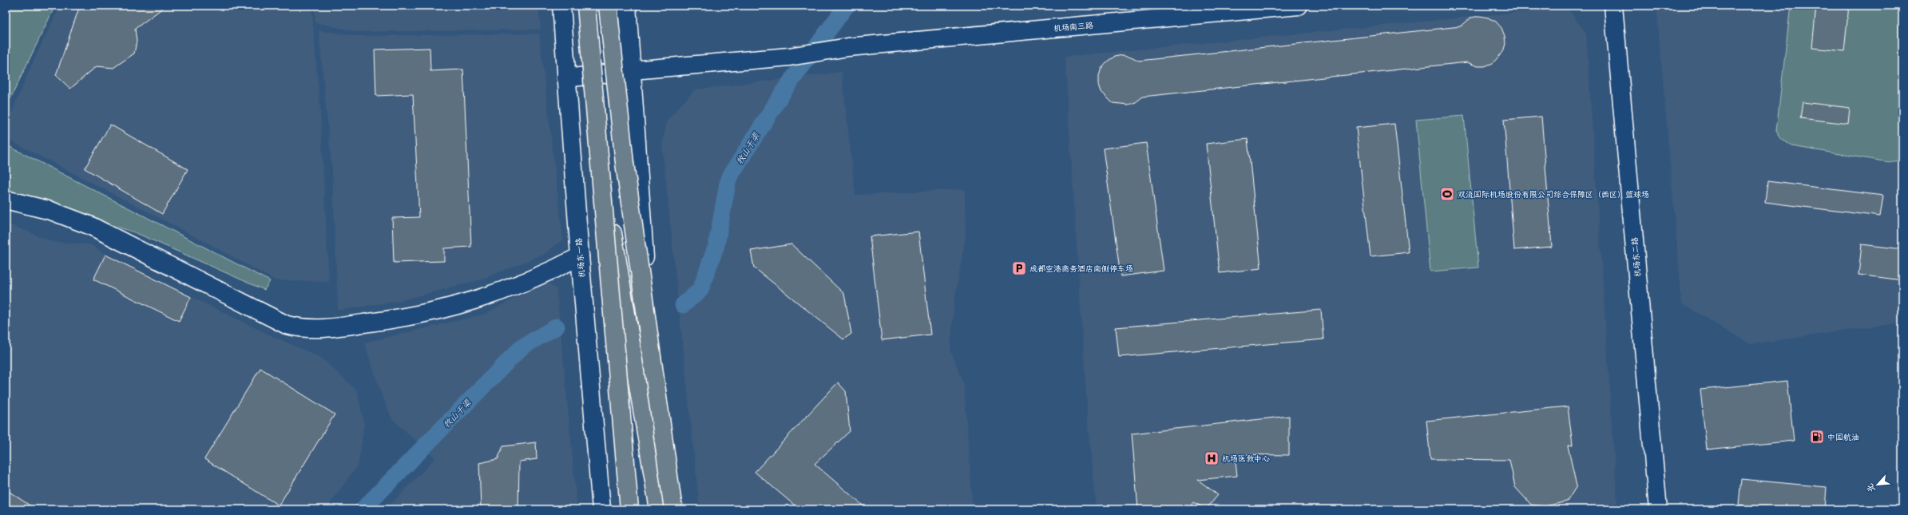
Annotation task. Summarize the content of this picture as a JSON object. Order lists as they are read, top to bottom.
{
  "streets": {
    "street": ["机场南三路", "机场东二路", "机场东一路"]
  },
  "crossings": [
    ["机场南三路", "机场东一路"]
  ],
  "water": ["牧山干渠"],
  "places": {
    "sports": ["双流国际机场股份有限公司综合保障区（西区）篮球场"],
    "parking": ["成都空港商务酒店南侧停车场"],
    "fuel station": ["中国航油"],
    "hospital": ["机场医救中心"]
  },
  "north": "bottom left"
}
